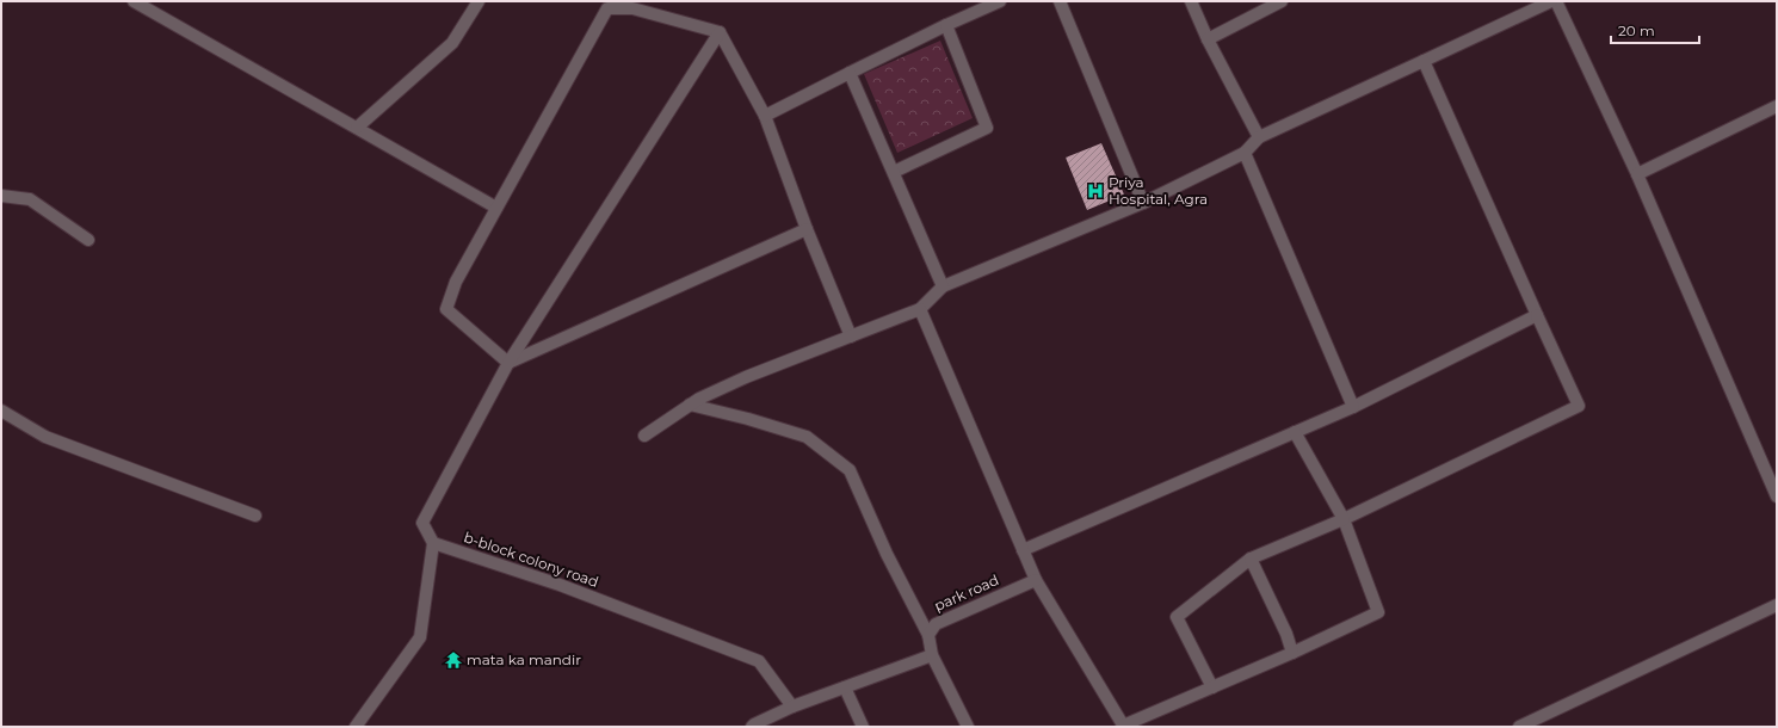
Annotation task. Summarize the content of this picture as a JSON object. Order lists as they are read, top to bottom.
{
  "streets": {
    "street": ["b-block colony road", "park road"]
  },
  "places": {
    "hospital": ["Priya Hospital, Agra"],
    "temple": ["mata ka mandir"]
  },
  "scale_bar": "20 m"
}
